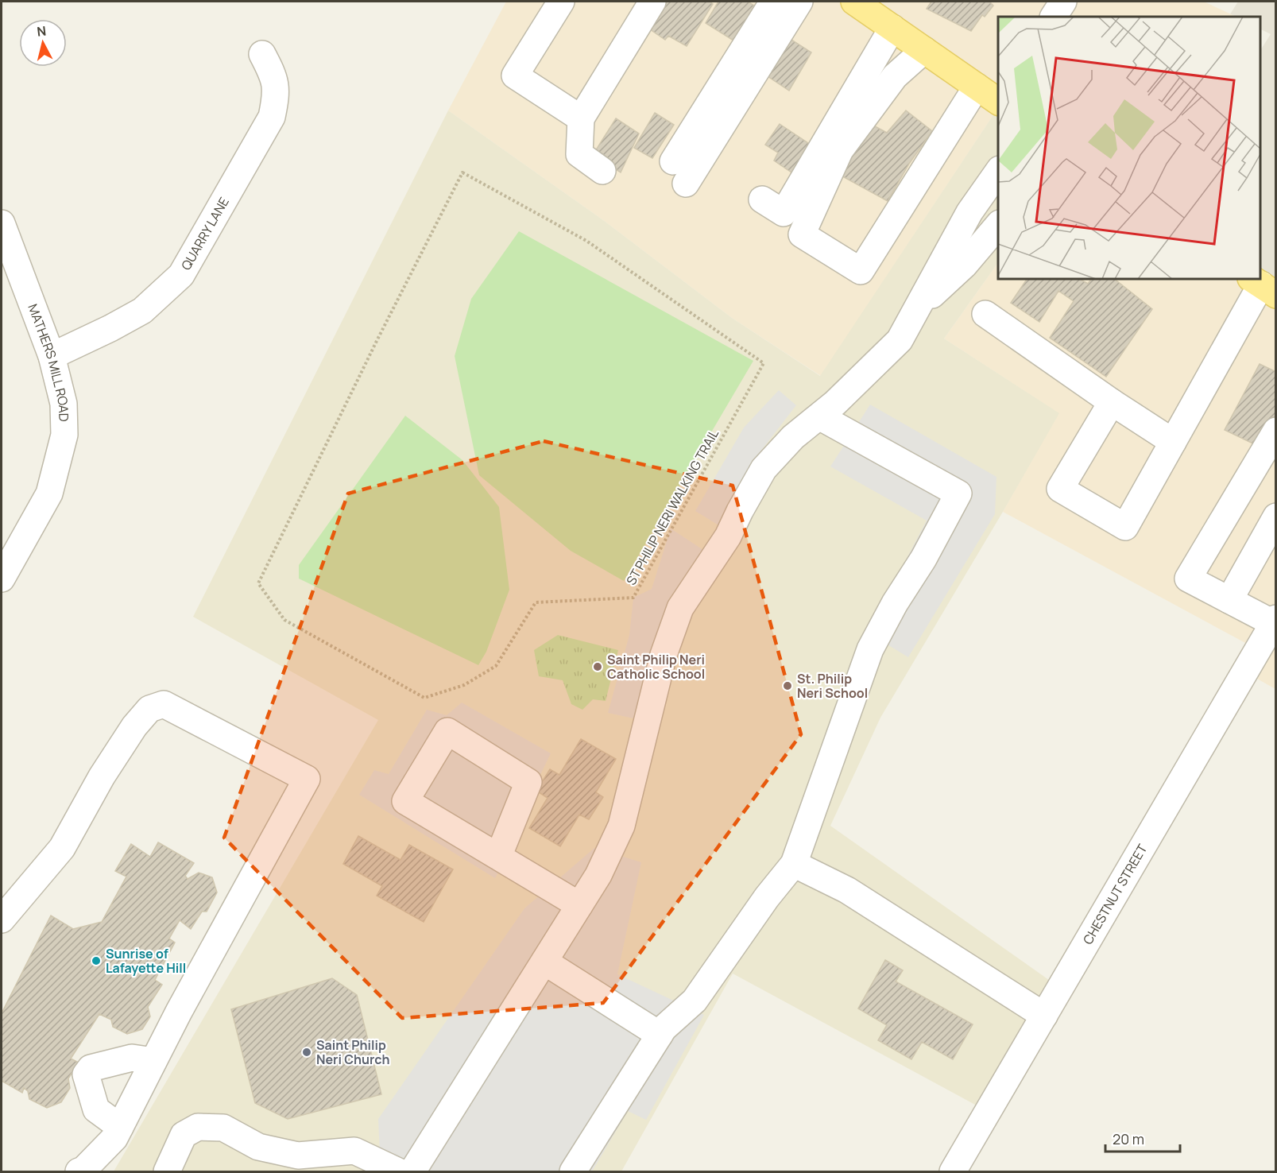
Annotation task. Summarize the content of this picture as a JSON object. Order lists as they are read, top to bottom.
{
  "streets": {
    "street": ["QUARRY LANE", "MATHERS MILL ROAD", "CHESTNUT STREET"],
    "path": ["ST PHILIP NERI WALKING TRAIL"]
  },
  "crossings": [
    ["QUARRY LANE", "MATHERS MILL ROAD"]
  ],
  "places": [
    "Saint Philip Neri Catholic School",
    "St. Philip Neri School",
    "Sunrise of Lafayette Hill",
    "Saint Philip Neri Church"
  ],
  "scale_bar": "20 m",
  "north": "top"
}
